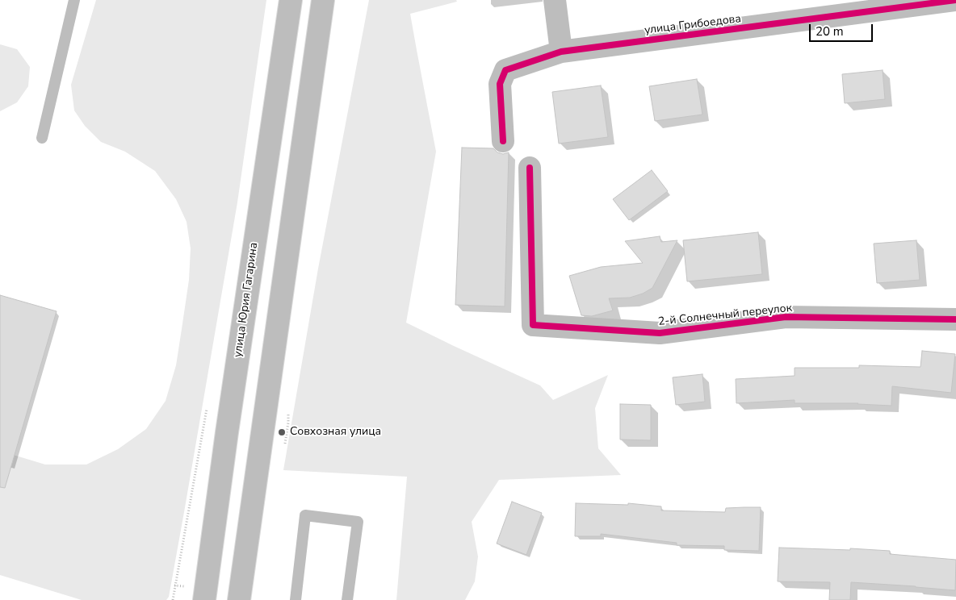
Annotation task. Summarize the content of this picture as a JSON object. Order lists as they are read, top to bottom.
{
  "streets": {
    "main road": ["улица Грибоедова", "улица Юрия Гагарина", "2-й Солнечный переулок"]
  },
  "places": ["Совхозная улица"],
  "scale_bar": "20 m"
}
